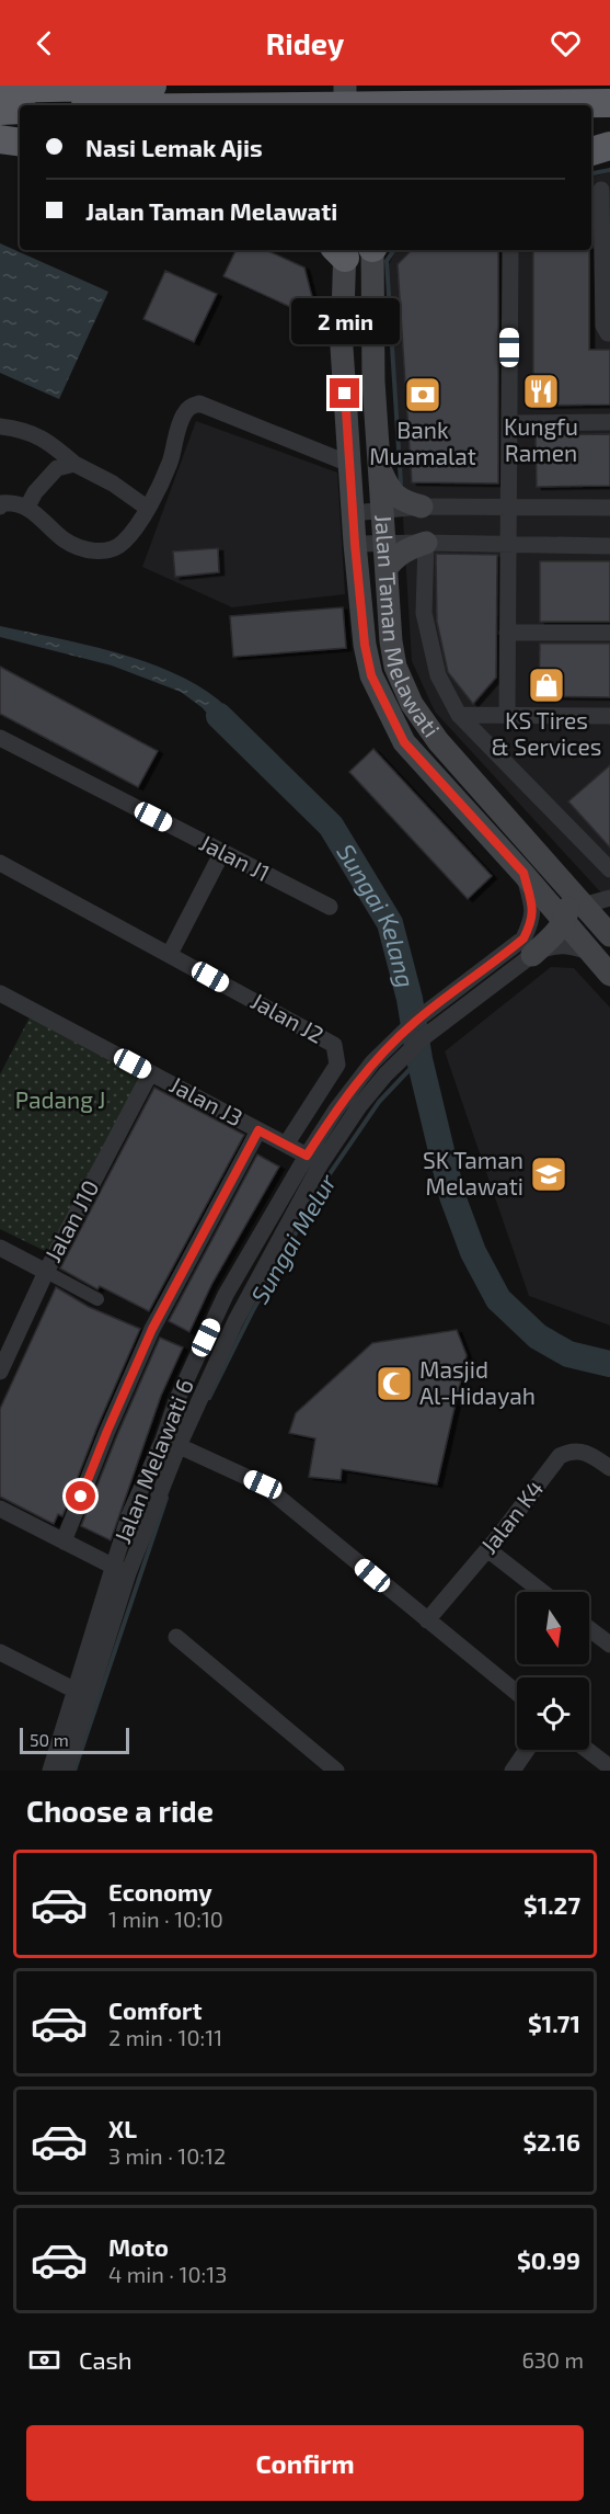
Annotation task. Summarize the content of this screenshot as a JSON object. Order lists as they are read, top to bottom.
{
  "streets": {
    "main road": ["Jalan Taman Melawati"],
    "street": [
      "Jalan J1",
      "Jalan J2",
      "Jalan J3",
      "Jalan J10",
      "Jalan Melawati 6",
      "Jalan K4"
    ]
  },
  "crossings": [
    ["Jalan Taman Melawati", "Jalan Melawati 6"],
    ["Jalan J2", "Jalan J3"],
    ["Jalan J3", "Jalan J10"],
    ["Jalan J3", "Jalan Melawati 6"]
  ],
  "water": ["Sungai Kelang", "Sungai Melur"],
  "parks": ["Padang J"],
  "places": {
    "restaurant": ["Kungfu Ramen"],
    "bank": ["Bank Muamalat"],
    "shop": ["KS Tires & Services"],
    "school or university": ["SK Taman Melawati"],
    "mosque": ["Masjid Al-Hidayah"]
  },
  "scale_bar": "50 m",
  "north": "bottom",
  "page": {
    "header": "Ridey",
    "banner": ["Nasi Lemak Ajis", "Jalan Taman Melawati"],
    "bubble": "2 min",
    "scale": "50 m",
    "heading": "Choose a ride",
    "list": [
      {
        "name": "Economy",
        "note": "1 min · 10:10",
        "value": "$1.27"
      },
      {
        "name": "Comfort",
        "note": "2 min · 10:11",
        "value": "$1.71"
      },
      {
        "name": "XL",
        "note": "3 min · 10:12",
        "value": "$2.16"
      },
      {
        "name": "Moto",
        "note": "4 min · 10:13",
        "value": "$0.99"
      }
    ],
    "pay": ["Cash", "630 m"],
    "buttons": "Confirm"
  }
}
